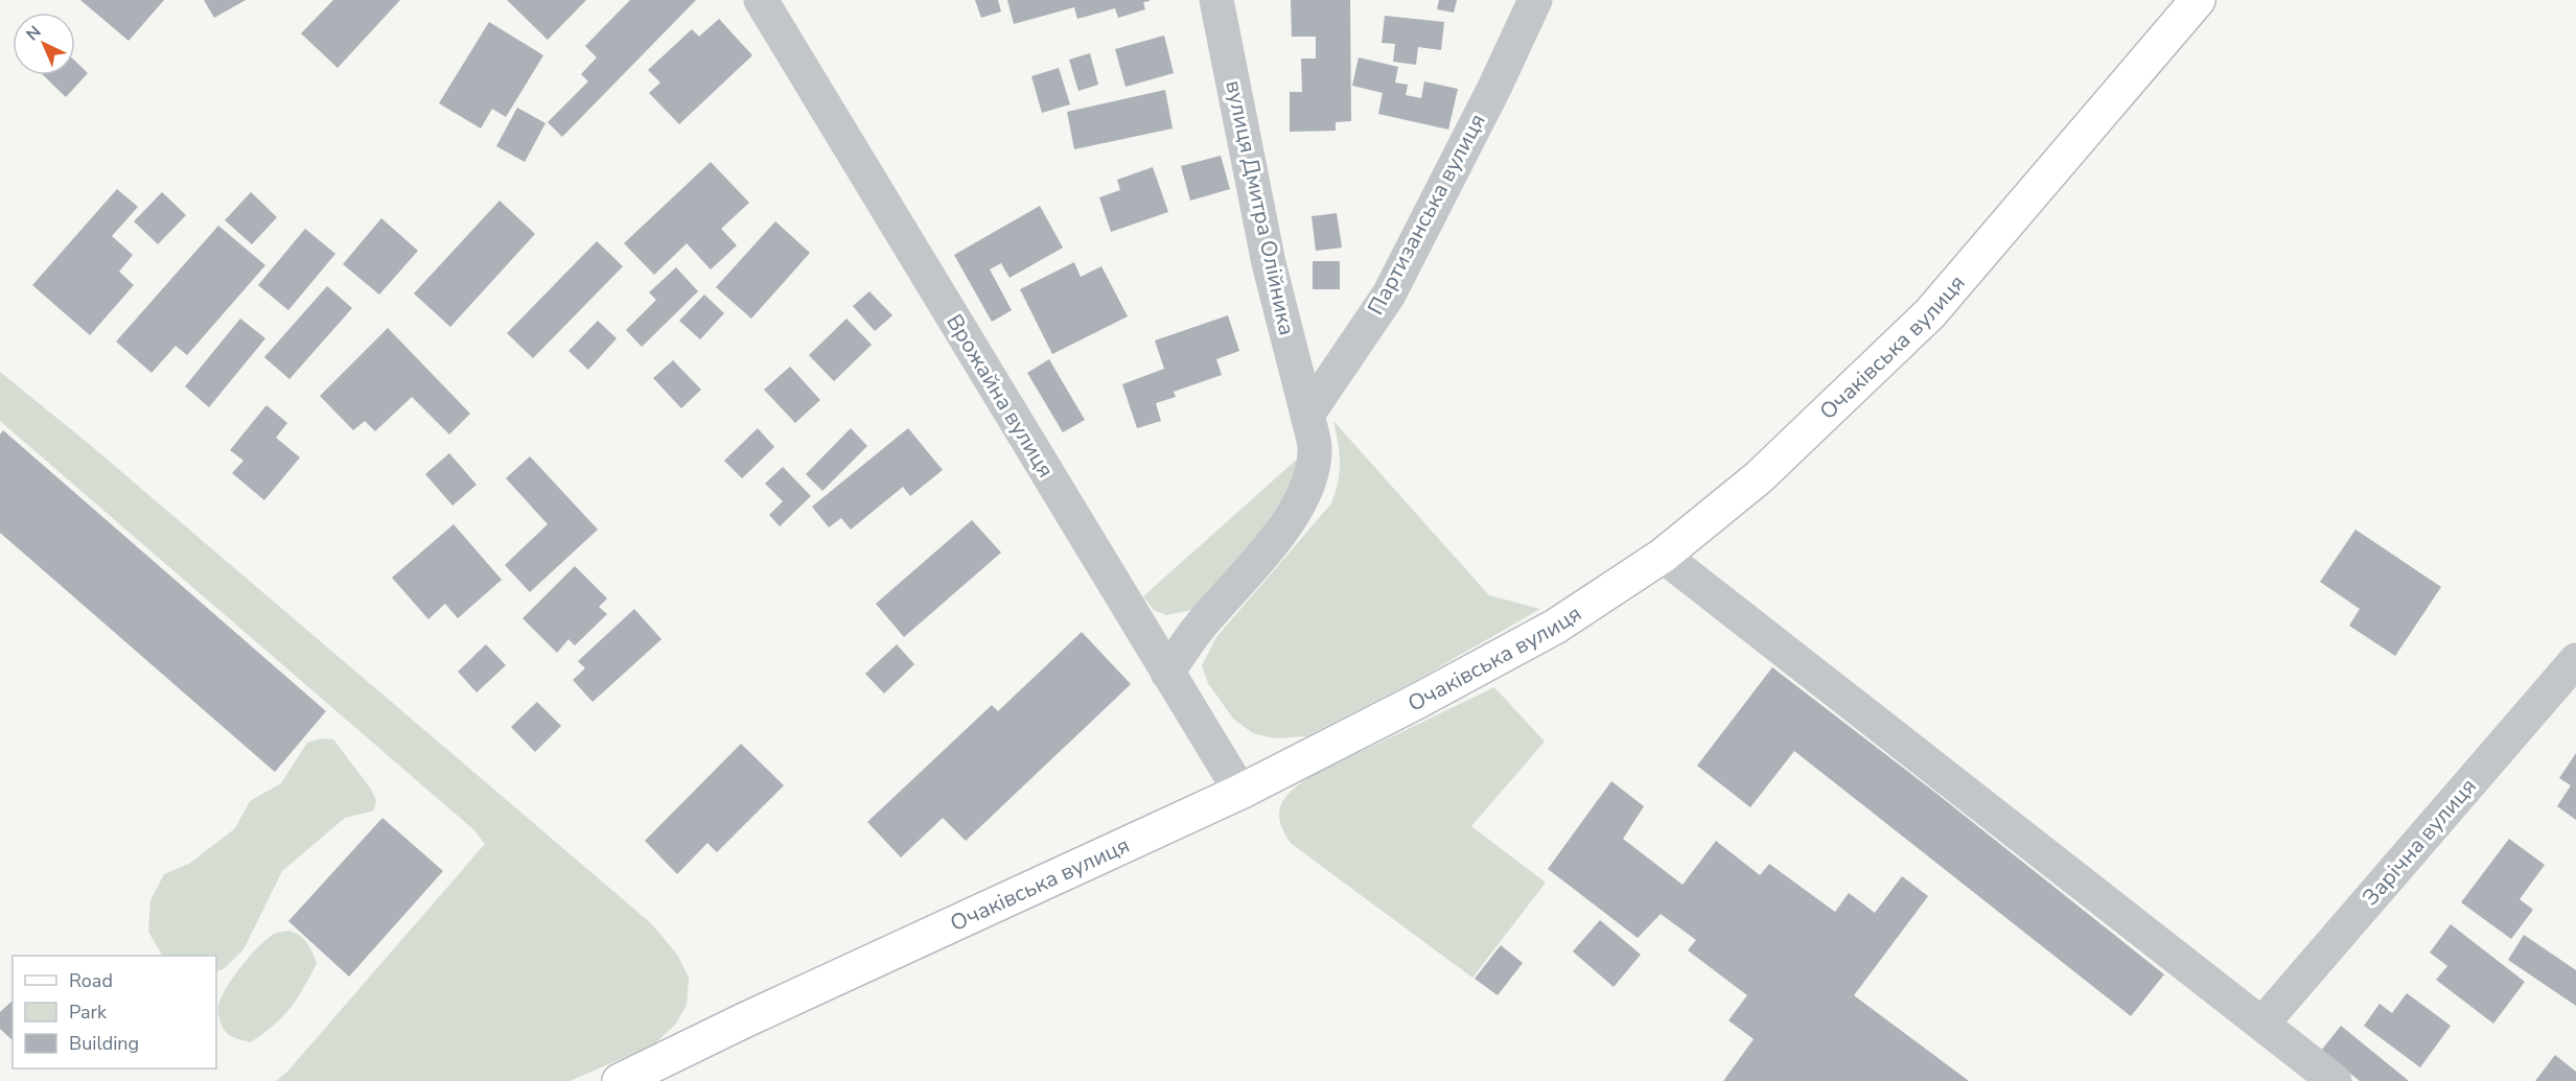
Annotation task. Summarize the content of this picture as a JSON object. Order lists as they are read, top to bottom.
{
  "streets": {
    "street": [
      "вулиця Дмитра Олійника",
      "Партизанська вулиця",
      "Очаківська вулиця",
      "Врожайна вулиця",
      "Зарічна вулиця"
    ]
  },
  "crossings": [
    ["вулиця Дмитра Олійника", "Партизанська вулиця"],
    ["Очаківська вулиця", "Врожайна вулиця"]
  ],
  "legend": ["Road", "Park", "Building"],
  "north": "top left"
}
